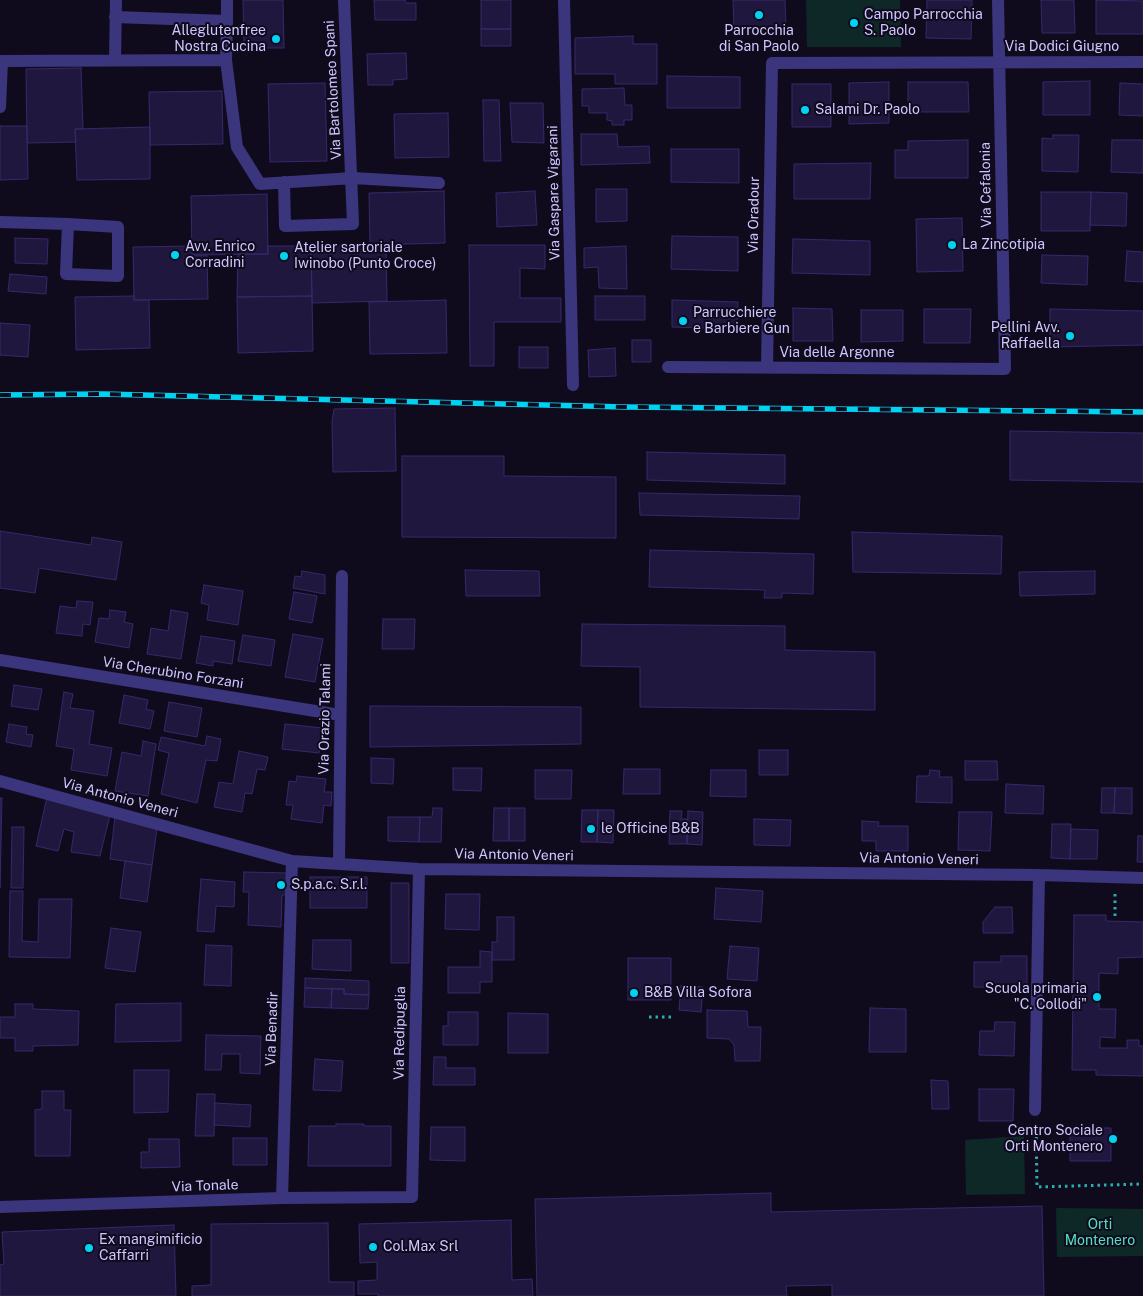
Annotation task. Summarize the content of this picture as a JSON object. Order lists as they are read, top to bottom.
{
  "streets": {
    "street": [
      "Via Dodici Giugno",
      "Via Bartolomeo Spani",
      "Via Cefalonia",
      "Via Gaspare Vigarani",
      "Via Oradour",
      "Via delle Argonne",
      "Via Cherubino Forzani",
      "Via Orazio Talami",
      "Via Antonio Veneri",
      "Via Benadir",
      "Via Redipuglia",
      "Via Tonale"
    ]
  },
  "crossings": [
    ["Via Dodici Giugno", "Via Cefalonia"],
    ["Via Dodici Giugno", "Via Oradour"],
    ["Via Cefalonia", "Via delle Argonne"],
    ["Via Oradour", "Via delle Argonne"],
    ["Via Cherubino Forzani", "Via Orazio Talami"],
    ["Via Orazio Talami", "Via Antonio Veneri"],
    ["Via Antonio Veneri", "Via Benadir"],
    ["Via Antonio Veneri", "Via Redipuglia"],
    ["Via Benadir", "Via Tonale"],
    ["Via Redipuglia", "Via Tonale"]
  ],
  "parks": ["Orti Montenero"],
  "places": [
    "Parrocchia di San Paolo",
    "Campo Parrocchia S. Paolo",
    "Alleglutenfree Nostra Cucina",
    "Salami Dr. Paolo",
    "La Zincotipia",
    "Avv. Enrico Corradini",
    "Atelier sartoriale Iwinobo (Punto Croce)",
    "Parrucchiere e Barbiere Gun",
    "Pellini Avv. Raffaella",
    "le Officine B&B",
    "S.p.a.c. S.r.l.",
    "B&B Villa Sofora",
    "Scuola primaria \"C. Collodi\"",
    "Centro Sociale Orti Montenero",
    "Col.Max Srl",
    "Ex mangimificio Caffarri"
  ]
}
